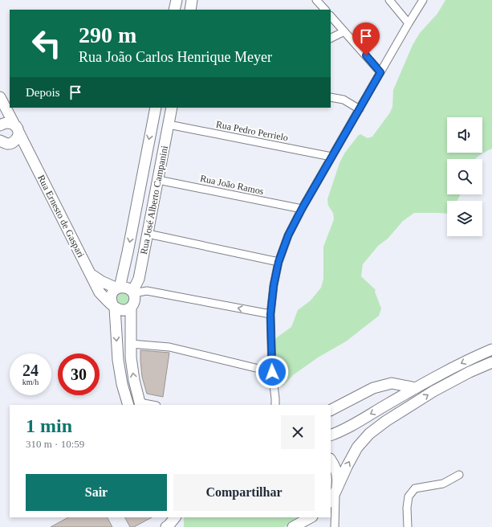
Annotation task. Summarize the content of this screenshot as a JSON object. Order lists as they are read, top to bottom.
{
  "streets": {
    "street": [
      "Rua Pedro Perrielo",
      "Rua João Ramos",
      "Rua José Alberto Campanini",
      "Rua Ernesto de Gaspari"
    ]
  },
  "crossings": [
    ["Rua Pedro Perrielo", "Rua José Alberto Campanini"],
    ["Rua João Ramos", "Rua José Alberto Campanini"],
    ["Rua José Alberto Campanini", "Rua Ernesto de Gaspari"]
  ],
  "page": {
    "turn": ["290 m", "Rua João Carlos Henrique Meyer"],
    "then": "Depois",
    "speed": "24 km/h",
    "limit": "30",
    "heading": ["1 min", "310 m · 10:59"],
    "buttons": ["Sair", "Compartilhar"]
  }
}
